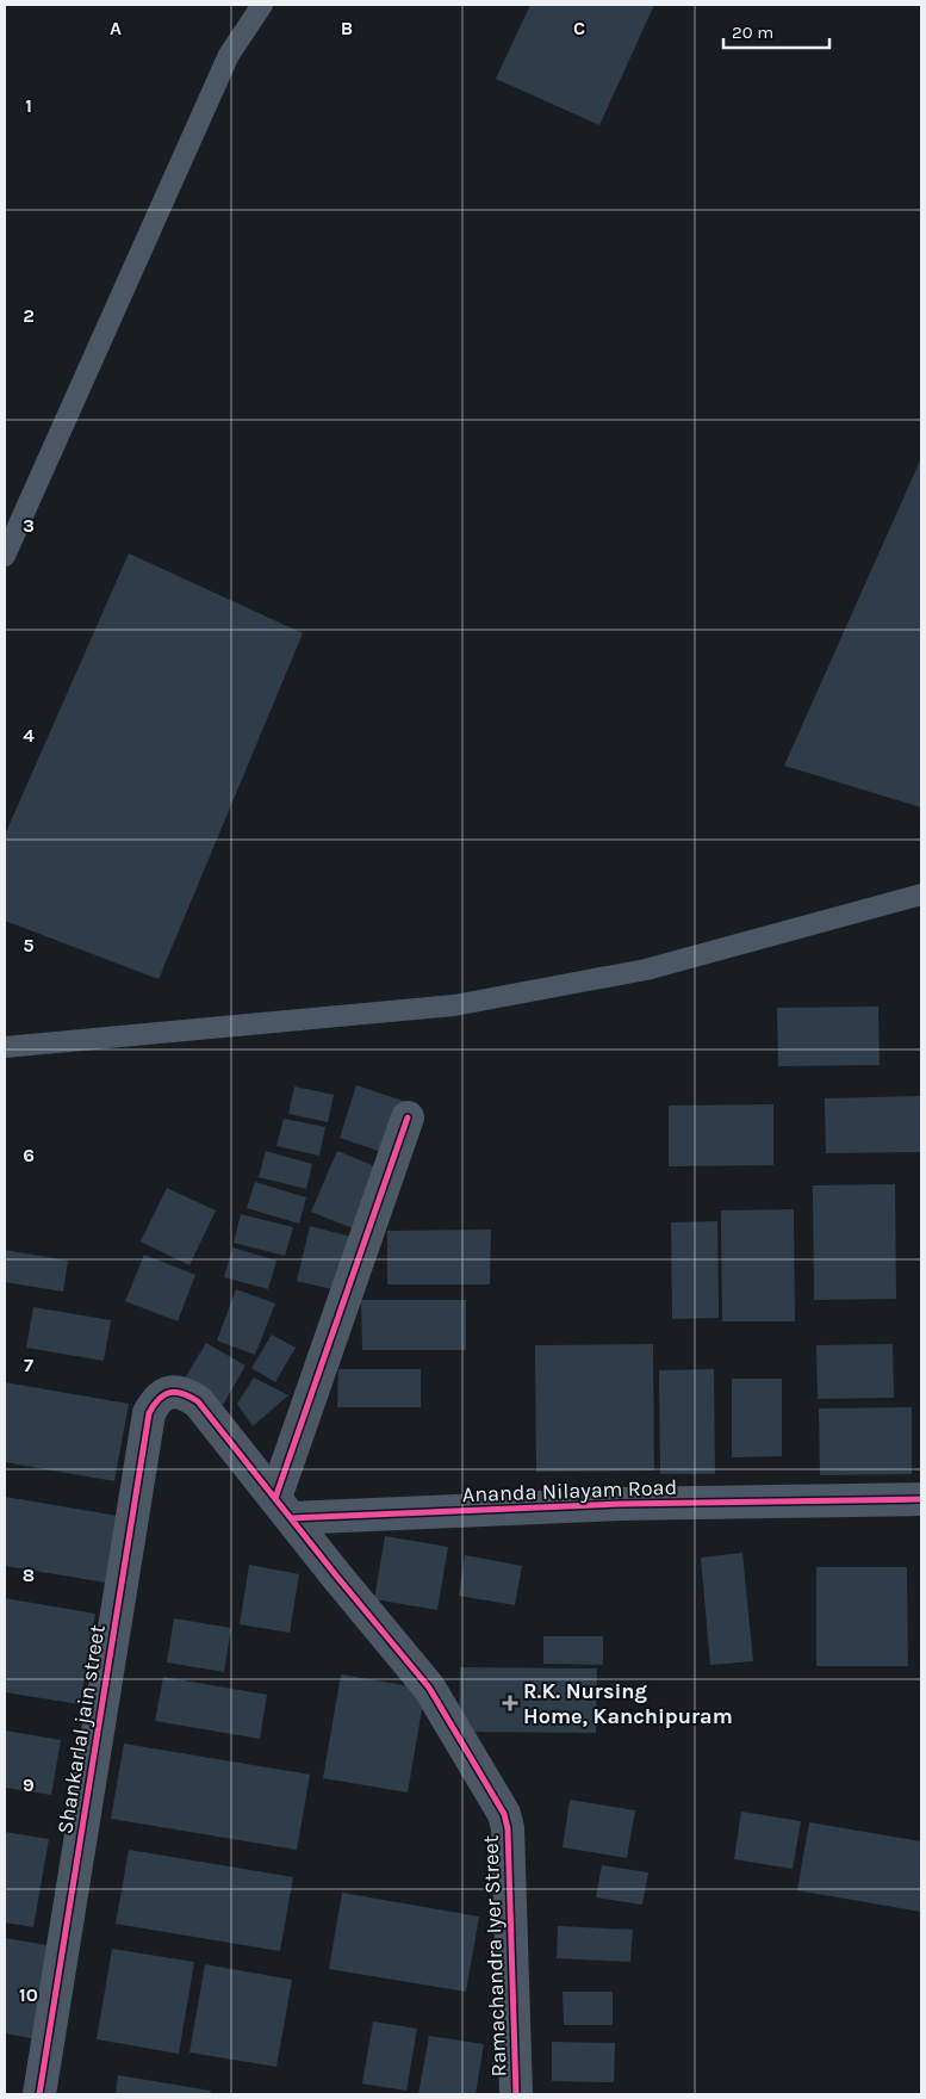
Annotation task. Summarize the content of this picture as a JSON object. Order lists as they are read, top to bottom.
{
  "streets": {
    "street": ["Ananda Nilayam Road", "Shankarlal jain street", "Ramachandra Iyer Street"]
  },
  "crossings": [
    ["Ananda Nilayam Road", "Ramachandra Iyer Street"],
    ["Shankarlal jain street", "Ramachandra Iyer Street"]
  ],
  "places": {
    "health": ["R.K. Nursing Home, Kanchipuram"]
  },
  "scale_bar": "20 m",
  "grid": {
    "columns": ["A", "B", "C"],
    "rows": [
      "1",
      "2",
      "3",
      "4",
      "5",
      "6",
      "7",
      "8",
      "9",
      "10"
    ]
  }
}
